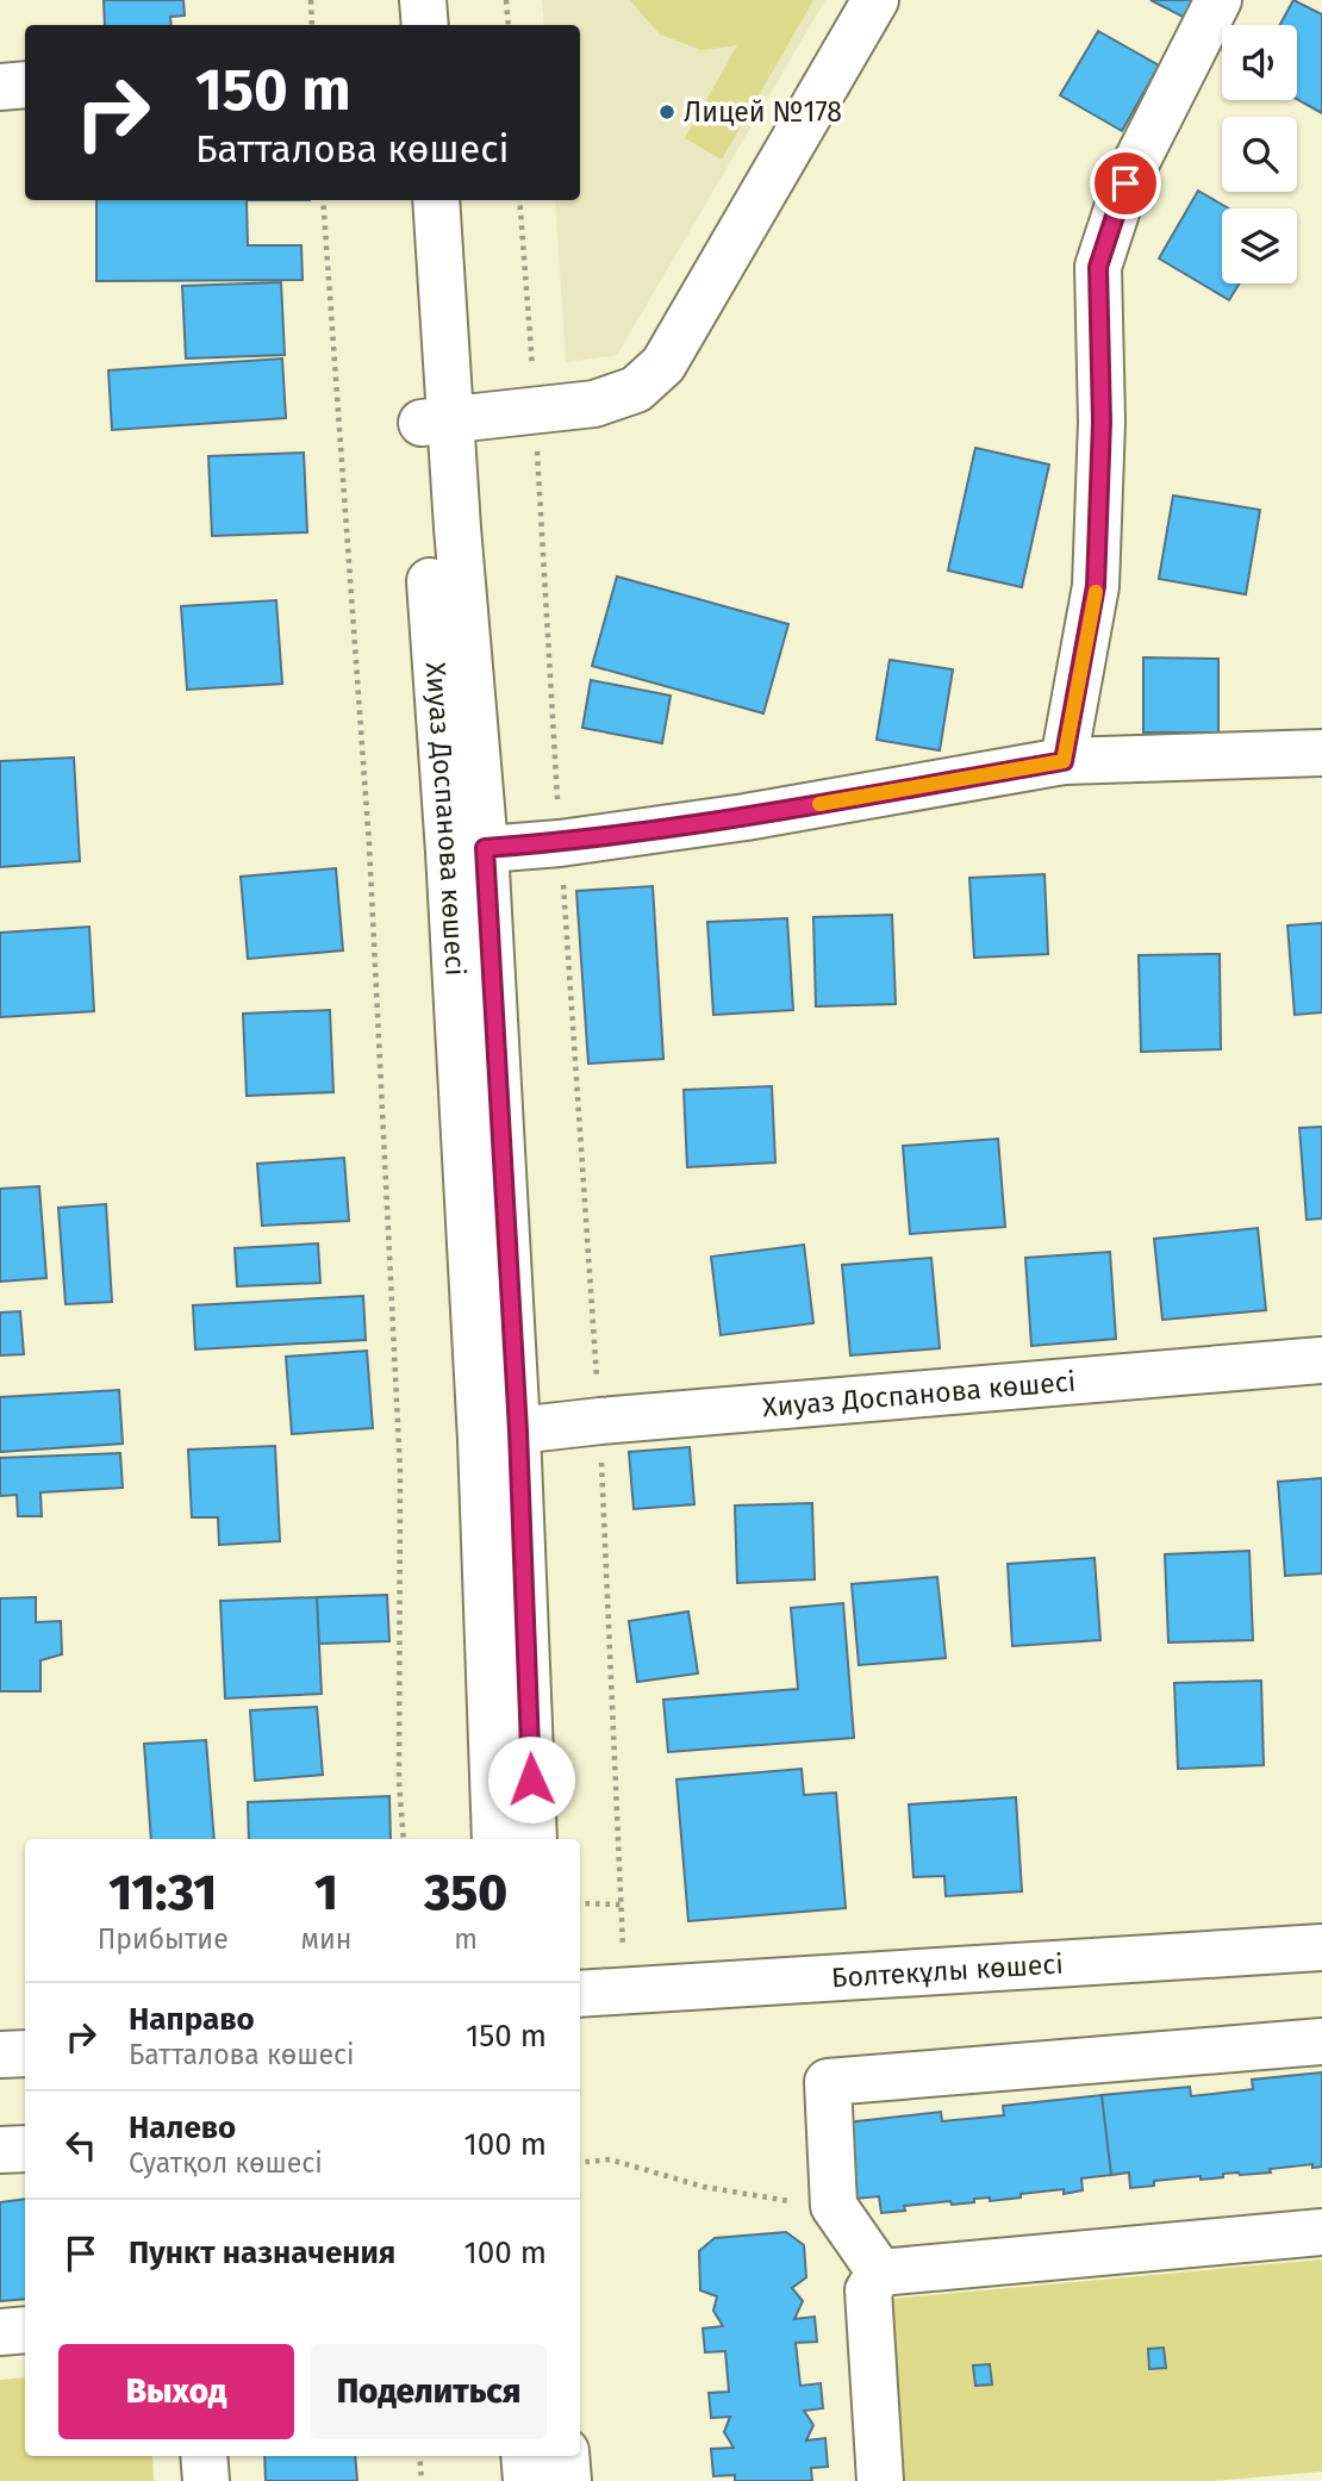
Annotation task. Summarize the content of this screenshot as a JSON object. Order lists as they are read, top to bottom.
{
  "streets": {
    "street": ["Хиуаз Доспанова көшесі", "Болтекұлы көшесі"]
  },
  "places": ["Лицей №178"],
  "page": {
    "turn": ["150 m", "Батталова көшесі"],
    "eta": [
      "11:31",
      "Прибытие",
      "1",
      "мин",
      "350",
      "m"
    ],
    "list": [
      {
        "name": "Направо",
        "note": "Батталова көшесі",
        "value": "150 m"
      },
      {
        "name": "Налево",
        "note": "Суатқол көшесі",
        "value": "100 m"
      },
      {
        "name": "Пункт назначения",
        "value": "100 m"
      }
    ],
    "buttons": ["Выход", "Поделиться"]
  }
}
